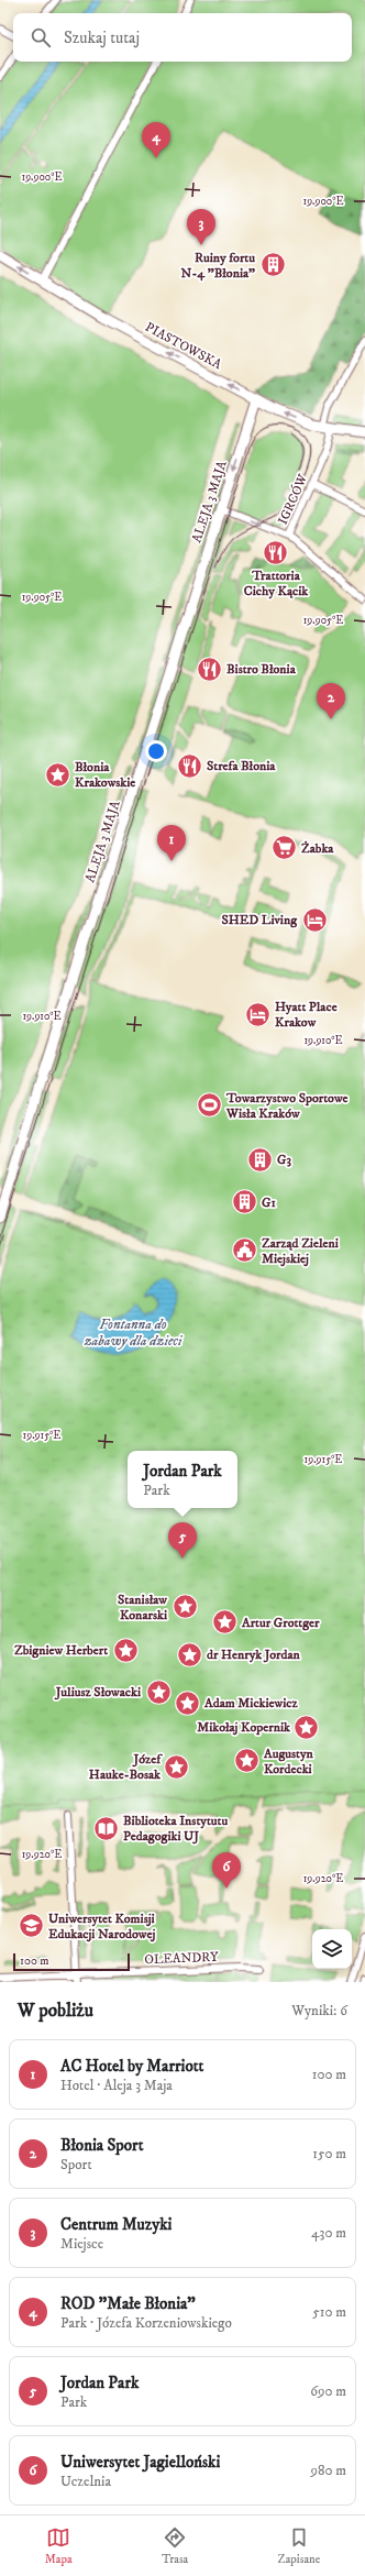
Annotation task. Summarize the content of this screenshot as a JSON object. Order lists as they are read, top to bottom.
{
  "streets": {
    "street": [
      "PIASTOWSKA",
      "IGRCÓW",
      "ALEJA 3 MAJA",
      "OLEANDRY"
    ]
  },
  "crossings": [
    ["PIASTOWSKA", "IGRCÓW"],
    ["PIASTOWSKA", "ALEJA 3 MAJA"],
    ["IGRCÓW", "ALEJA 3 MAJA"]
  ],
  "one_way": ["PIASTOWSKA"],
  "water": ["Fontanna do zabawy dla dzieci"],
  "places": {
    "building": ["Ruiny fortu N-4 \"Błonia\"", "G3", "G1"],
    "restaurant": ["Trattoria Cichy Kącik", "Bistro Błonia", "Strefa Błonia"],
    "place": [
      "Błonia Krakowskie",
      "Stanisław Konarski",
      "Artur Grottger",
      "Zbigniew Herbert",
      "dr Henryk Jordan",
      "Juliusz Słowacki",
      "Adam Mickiewicz",
      "Mikołaj Kopernik",
      "Augustyn Kordecki",
      "Józef Hauke-Bosak"
    ],
    "supermarket": ["Żabka"],
    "hotel": ["SHED Living", "Hyatt Place Krakow"],
    "sports": ["Towarzystwo Sportowe Wisła Kraków"],
    "public building": ["Zarząd Zieleni Miejskiej"],
    "library": ["Biblioteka Instytutu Pedagogiki UJ"],
    "school or university": ["Uniwersytet Komisji Edukacji Narodowej"]
  },
  "scale_bar": "100 m",
  "page": {
    "search": "Szukaj tutaj",
    "pins": [
      "4",
      "3",
      "2",
      "1",
      "5",
      "6"
    ],
    "popup": ["Jordan Park", "Park"],
    "scale": "100 m",
    "heading": ["W pobliżu", "Wyniki: 6"],
    "list": [
      {
        "mark": "1",
        "name": "AC Hotel by Marriott",
        "note": "Hotel · Aleja 3 Maja",
        "value": "100 m"
      },
      {
        "mark": "2",
        "name": "Błonia Sport",
        "note": "Sport",
        "value": "150 m"
      },
      {
        "mark": "3",
        "name": "Centrum Muzyki",
        "note": "Miejsce",
        "value": "430 m"
      },
      {
        "mark": "4",
        "name": "ROD \"Małe Błonia\"",
        "note": "Park · Józefa Korzeniowskiego",
        "value": "510 m"
      },
      {
        "mark": "5",
        "name": "Jordan Park",
        "note": "Park",
        "value": "690 m"
      },
      {
        "mark": "6",
        "name": "Uniwersytet Jagielloński",
        "note": "Uczelnia",
        "value": "980 m"
      }
    ],
    "nav": ["Mapa", "Trasa", "Zapisane"]
  },
  "coordinates": [
    "19.900°E",
    "19.905°E",
    "19.910°E",
    "19.915°E",
    "19.920°E"
  ]
}
